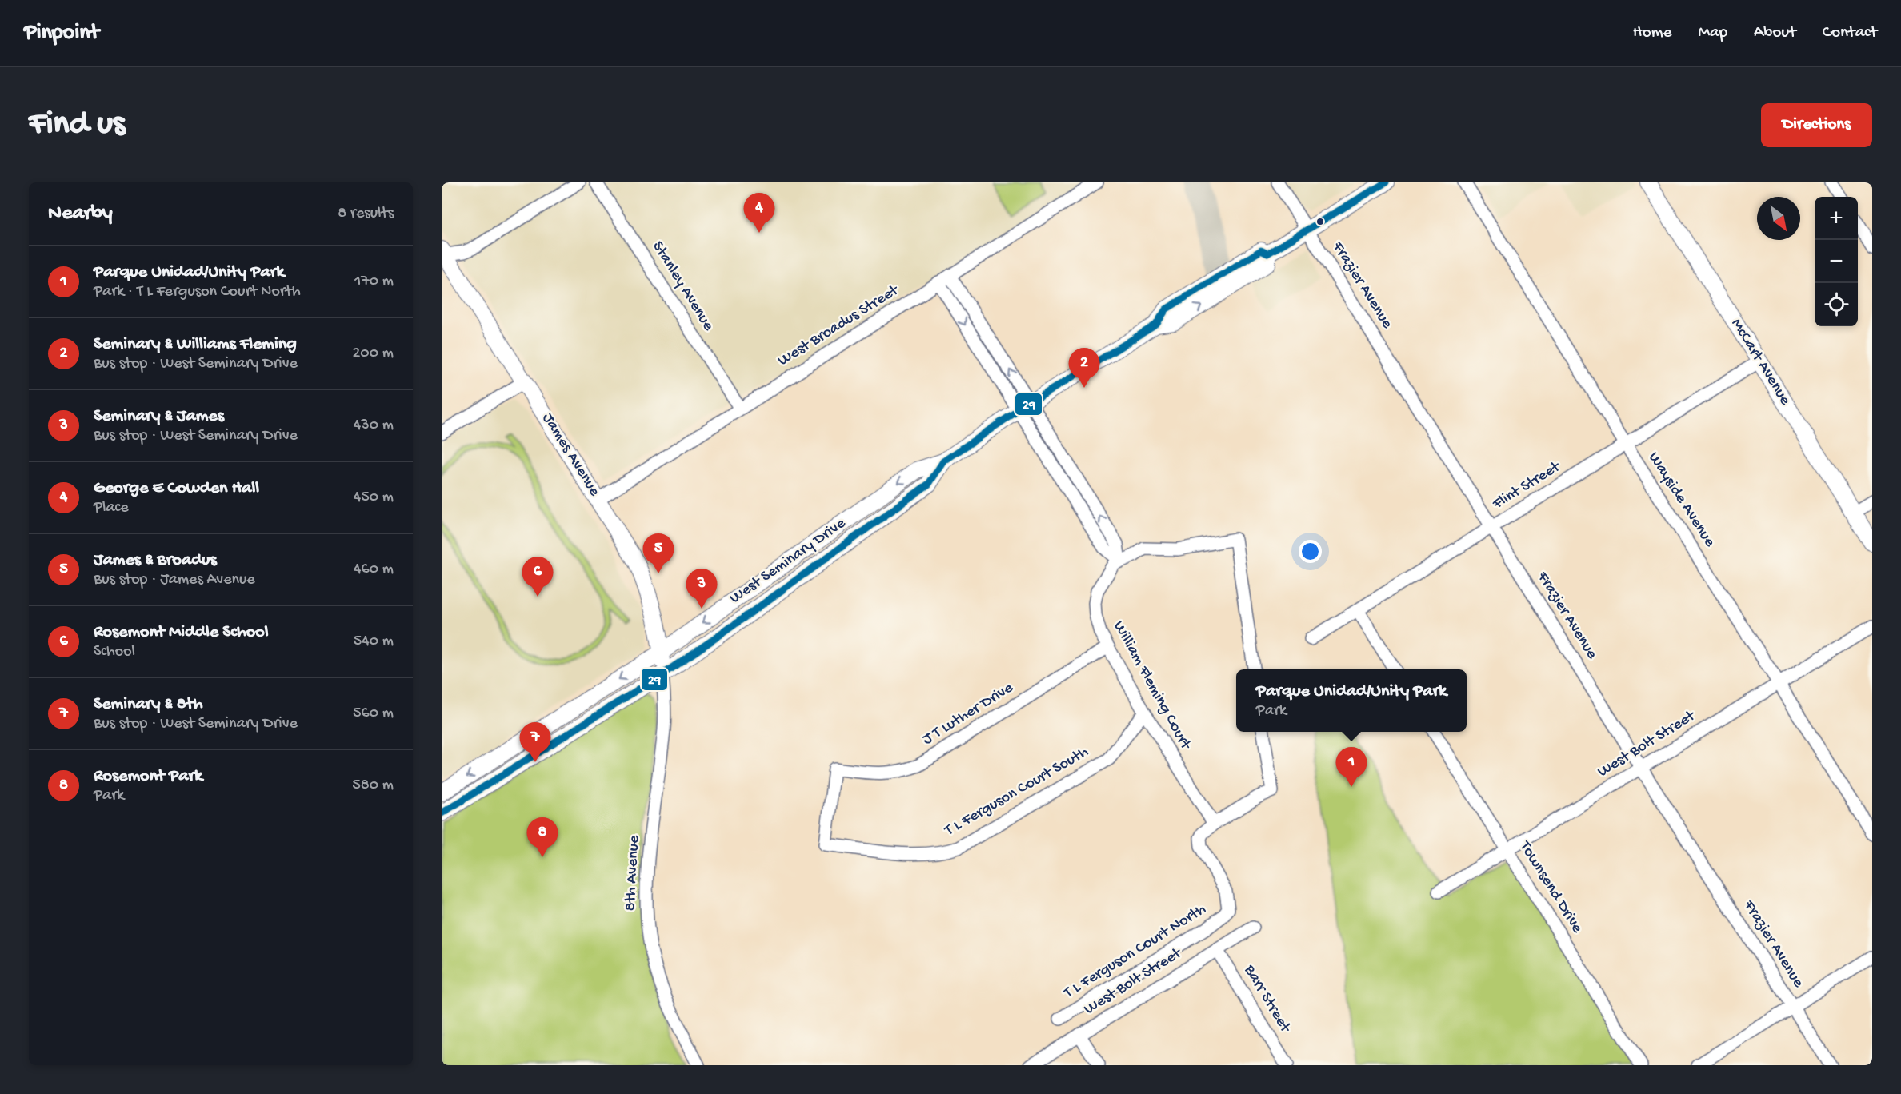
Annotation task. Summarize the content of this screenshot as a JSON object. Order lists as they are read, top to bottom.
{
  "streets": {
    "main road": ["McCart Avenue", "James Avenue", "West Seminary Drive"],
    "street": [
      "Frazier Avenue",
      "Stanley Avenue",
      "West Broadus Street",
      "Flint Street",
      "Wayside Avenue",
      "William Fleming Court",
      "J T Luther Drive",
      "West Bolt Street",
      "T L Ferguson Court South",
      "8th Avenue",
      "Townsend Drive",
      "T L Ferguson Court North",
      "Barr Street"
    ]
  },
  "crossings": [
    ["Frazier Avenue", "Flint Street"],
    ["Frazier Avenue", "West Seminary Drive"],
    ["Frazier Avenue", "West Bolt Street"],
    ["Stanley Avenue", "West Broadus Street"],
    ["West Broadus Street", "James Avenue"],
    ["McCart Avenue", "Flint Street"],
    ["James Avenue", "West Seminary Drive"],
    ["James Avenue", "8th Avenue"],
    ["Flint Street", "Wayside Avenue"],
    ["Wayside Avenue", "West Bolt Street"],
    ["West Seminary Drive", "8th Avenue"],
    ["William Fleming Court", "J T Luther Drive"],
    ["William Fleming Court", "T L Ferguson Court South"],
    ["William Fleming Court", "T L Ferguson Court North"],
    ["J T Luther Drive", "T L Ferguson Court South"],
    ["West Bolt Street", "Townsend Drive"],
    ["West Bolt Street", "Barr Street"]
  ],
  "lines": ["transit line 29"],
  "north": "bottom right",
  "page": {
    "header": "Pinpoint",
    "nav": [
      "Home",
      "Map",
      "About",
      "Contact"
    ],
    "buttons": "Directions",
    "title": "Find us",
    "heading": ["Nearby", "8 results"],
    "pins": [
      "4",
      "2",
      "5",
      "6",
      "3",
      "7",
      "1",
      "8"
    ],
    "map_buttons": ["+", "−"],
    "list": [
      {
        "mark": "1",
        "name": "Parque Unidad/Unity Park",
        "note": "Park · T L Ferguson Court North",
        "value": "170 m"
      },
      {
        "mark": "2",
        "name": "Seminary & Williams Fleming",
        "note": "Bus stop · West Seminary Drive",
        "value": "200 m"
      },
      {
        "mark": "3",
        "name": "Seminary & James",
        "note": "Bus stop · West Seminary Drive",
        "value": "430 m"
      },
      {
        "mark": "4",
        "name": "George E Cowden Hall",
        "note": "Place",
        "value": "450 m"
      },
      {
        "mark": "5",
        "name": "James & Broadus",
        "note": "Bus stop · James Avenue",
        "value": "460 m"
      },
      {
        "mark": "6",
        "name": "Rosemont Middle School",
        "note": "School",
        "value": "540 m"
      },
      {
        "mark": "7",
        "name": "Seminary & 8th",
        "note": "Bus stop · West Seminary Drive",
        "value": "560 m"
      },
      {
        "mark": "8",
        "name": "Rosemont Park",
        "note": "Park",
        "value": "580 m"
      }
    ],
    "popup": ["Parque Unidad/Unity Park", "Park"]
  }
}
